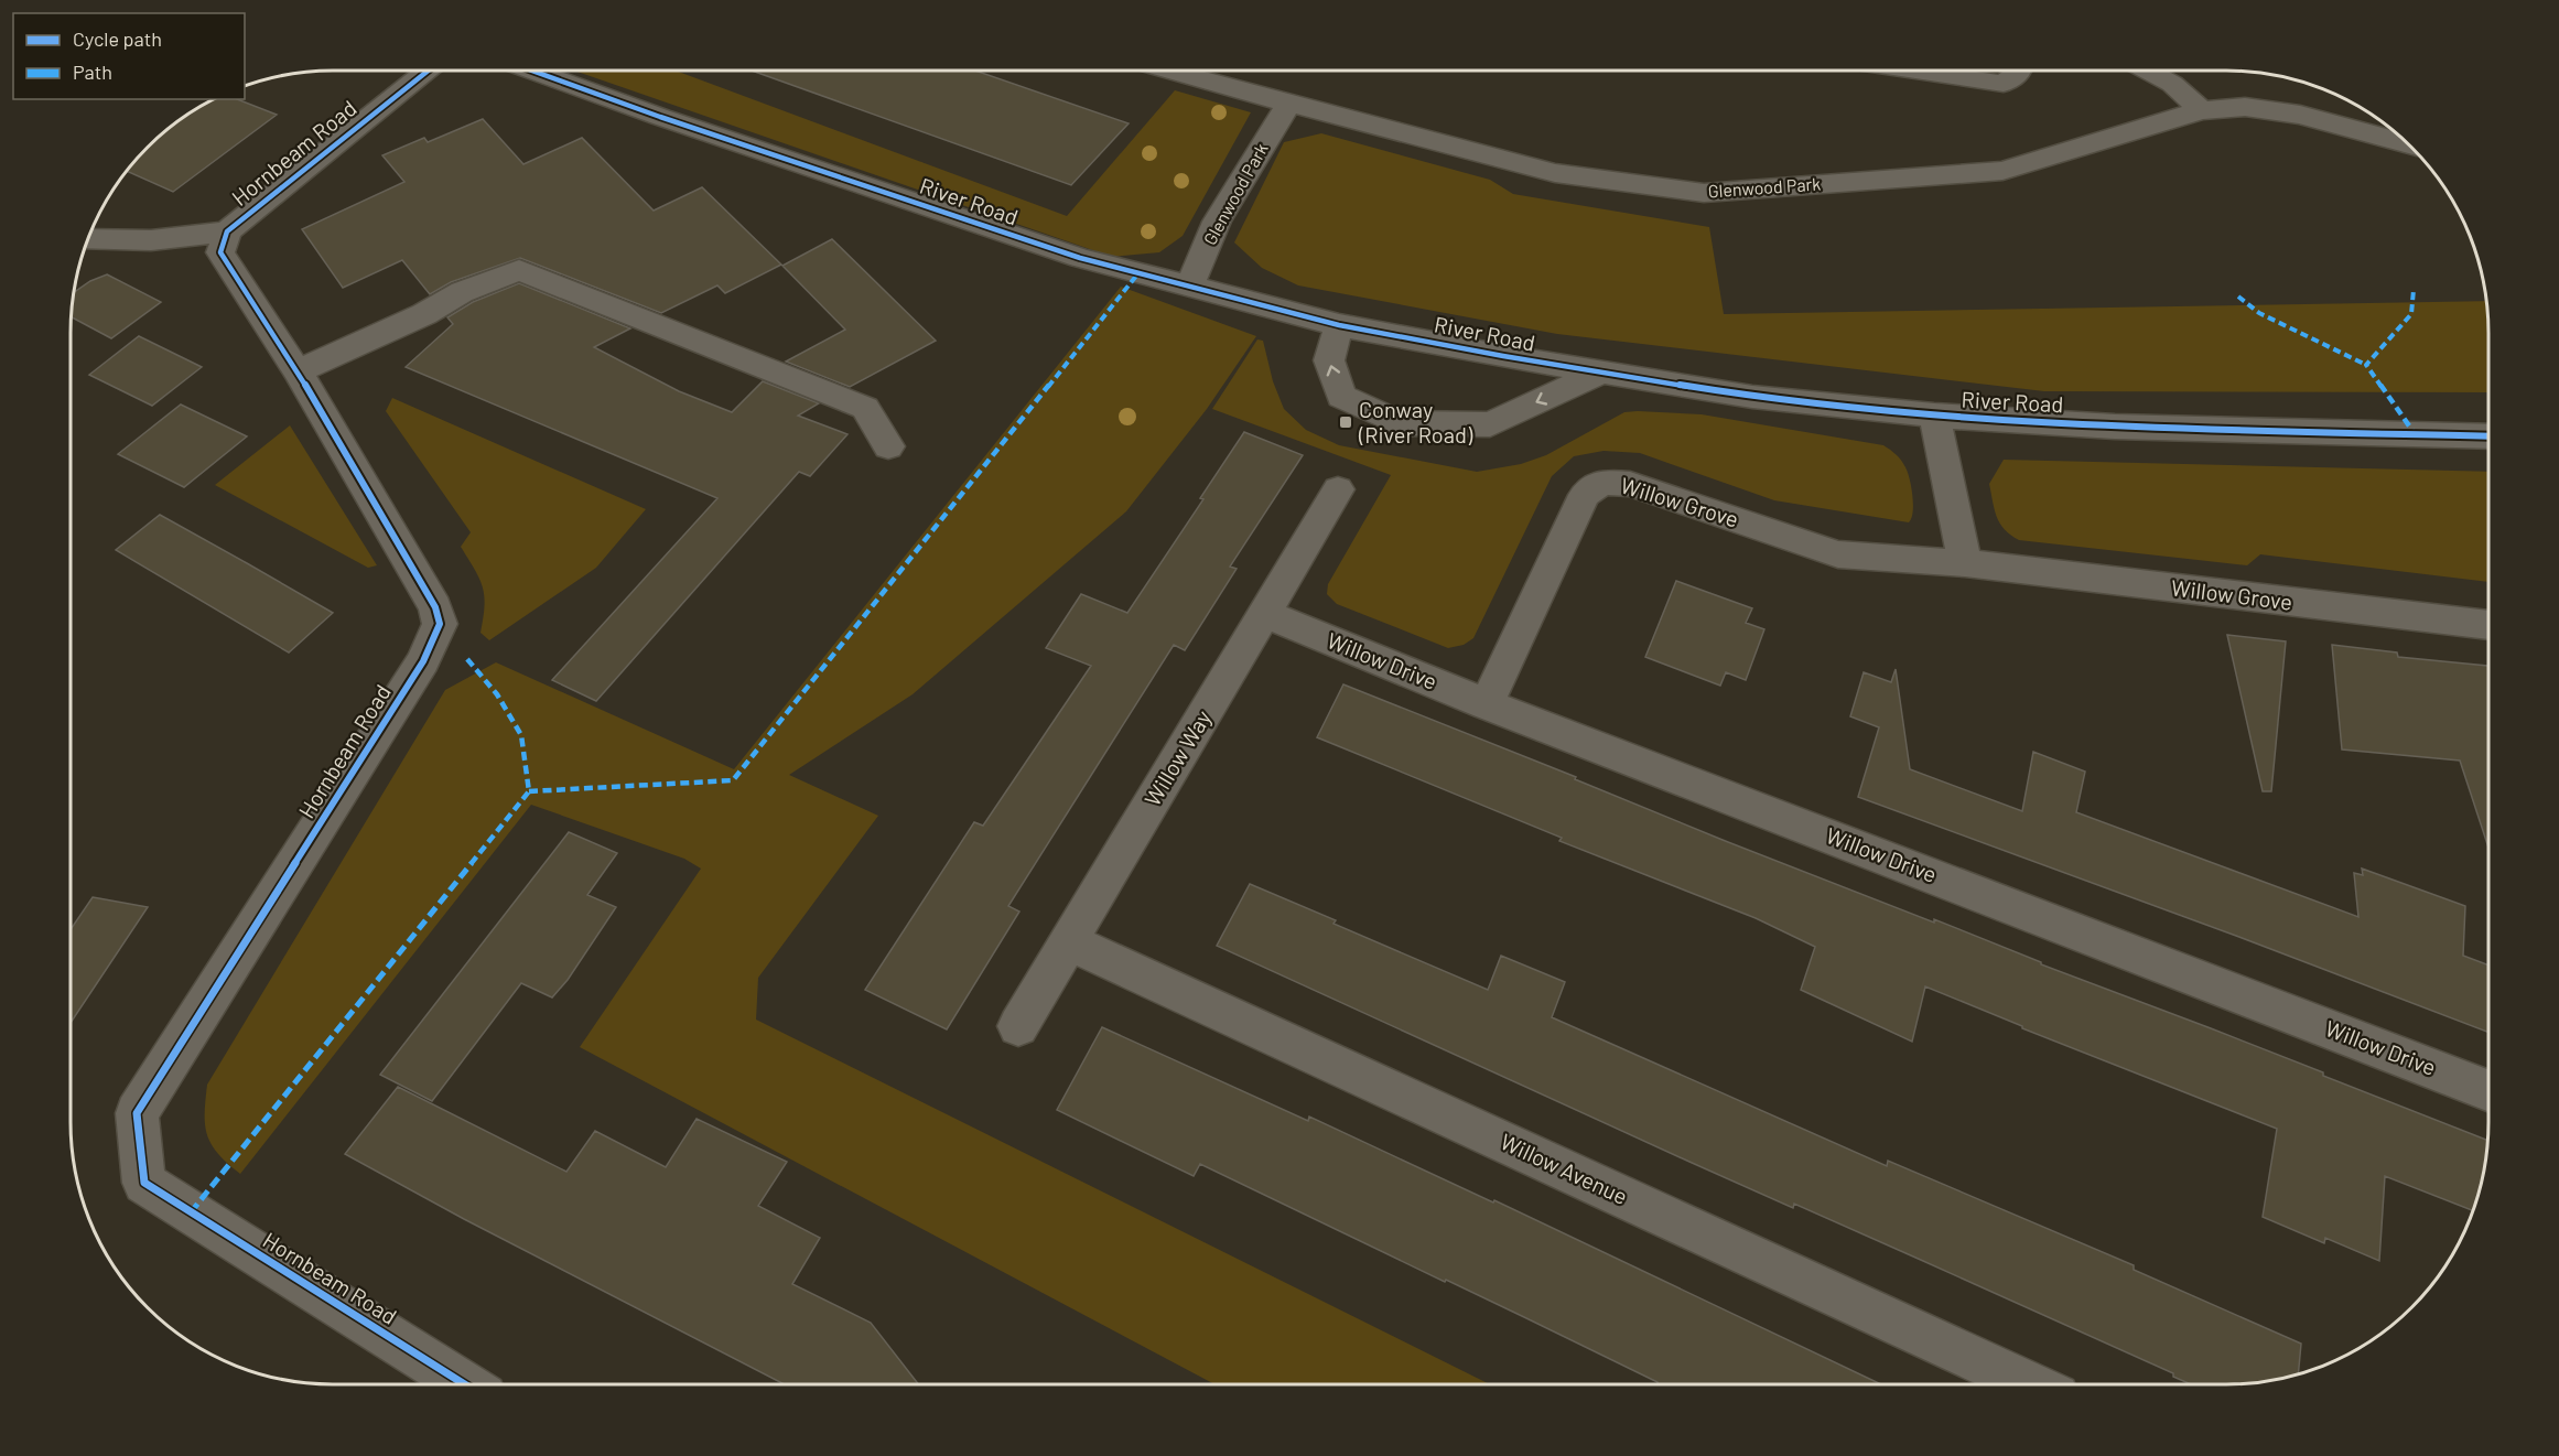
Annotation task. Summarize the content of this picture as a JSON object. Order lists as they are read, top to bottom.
{
  "streets": {
    "street": [
      "Hornbeam Road",
      "Glenwood Park",
      "River Road",
      "Willow Grove",
      "Willow Drive",
      "Willow Way",
      "Willow Avenue"
    ]
  },
  "crossings": [
    ["Glenwood Park", "River Road"],
    ["Willow Grove", "Willow Drive"],
    ["Willow Drive", "Willow Way"],
    ["Willow Way", "Willow Avenue"]
  ],
  "places": {
    "transit": ["Conway (River Road)"]
  },
  "legend": ["Cycle path", "Path"]
}
